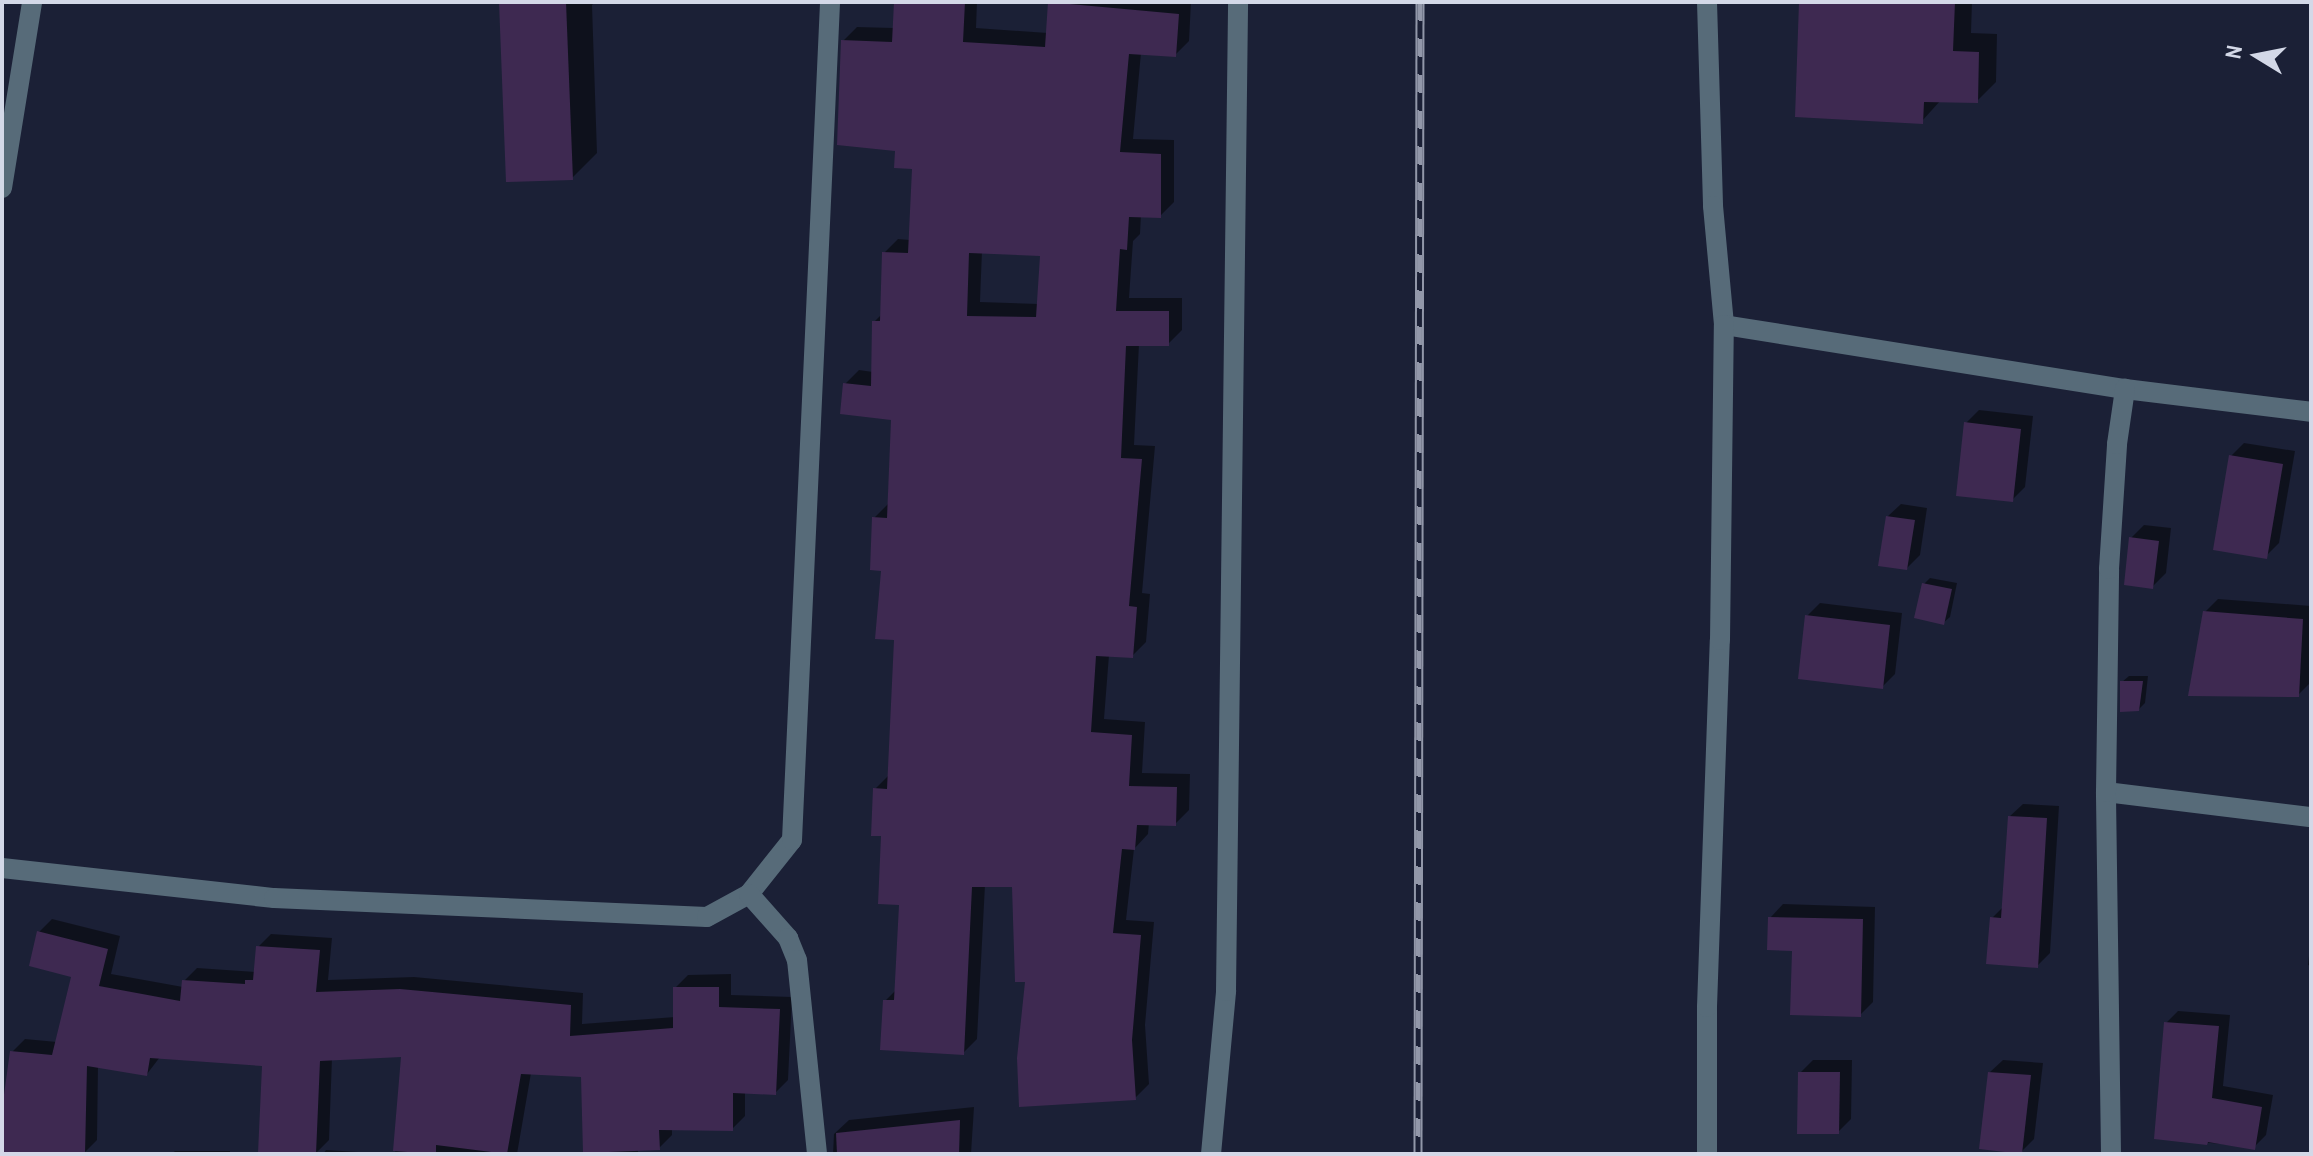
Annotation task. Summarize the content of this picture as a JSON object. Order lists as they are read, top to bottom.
{
  "north": "left"
}
